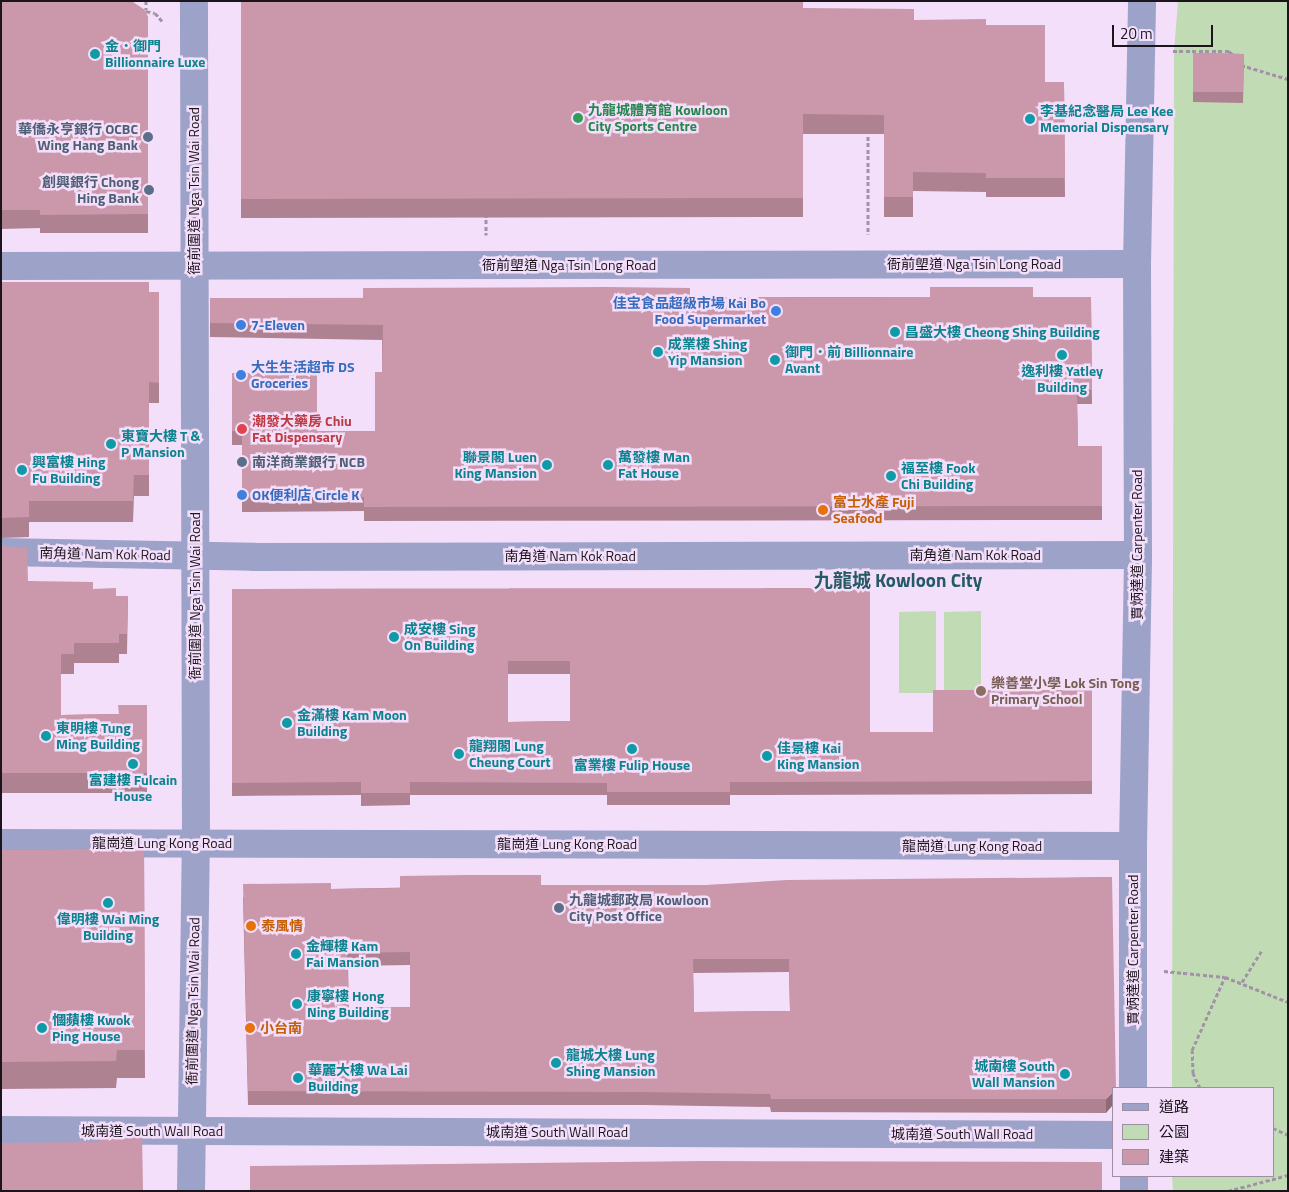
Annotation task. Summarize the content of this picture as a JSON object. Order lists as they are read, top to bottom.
{
  "streets": {
    "street": [
      "衙前圍道 Nga Tsin Wai Road",
      "衙前塱道 Nga Tsin Long Road",
      "賈炳達道 Carpenter Road",
      "南角道 Nam Kok Road",
      "龍崗道 Lung Kong Road",
      "城南道 South Wall Road"
    ]
  },
  "crossings": [
    ["衙前圍道 Nga Tsin Wai Road", "衙前塱道 Nga Tsin Long Road"],
    ["衙前圍道 Nga Tsin Wai Road", "南角道 Nam Kok Road"],
    ["衙前圍道 Nga Tsin Wai Road", "龍崗道 Lung Kong Road"],
    ["衙前圍道 Nga Tsin Wai Road", "城南道 South Wall Road"],
    ["衙前塱道 Nga Tsin Long Road", "賈炳達道 Carpenter Road"],
    ["賈炳達道 Carpenter Road", "南角道 Nam Kok Road"],
    ["賈炳達道 Carpenter Road", "龍崗道 Lung Kong Road"]
  ],
  "districts": ["九龍城 Kowloon City"],
  "places": [
    "金．御門 Billionnaire Luxe",
    "九龍城體育館 Kowloon City Sports Centre",
    "李基紀念醫局 Lee Kee Memorial Dispensary",
    "華僑永亨銀行 OCBC Wing Hang Bank",
    "創興銀行 Chong Hing Bank",
    "佳宝食品超級市場 Kai Bo Food Supermarket",
    "7-Eleven",
    "昌盛大樓 Cheong Shing Building",
    "成業樓 Shing Yip Mansion",
    "逸利樓 Yatley Building",
    "御門．前 Billionnaire Avant",
    "大生生活超市 DS Groceries",
    "潮發大藥房 Chiu Fat Dispensary",
    "東寶大樓 T & P Mansion",
    "南洋商業銀行 NCB",
    "聯景閣 Luen King Mansion",
    "萬發樓 Man Fat House",
    "興富樓 Hing Fu Building",
    "福至樓 Fook Chi Building",
    "OK便利店 Circle K",
    "富士水產 Fuji Seafood",
    "成安樓 Sing On Building",
    "樂善堂小學 Lok Sin Tong Primary School",
    "金滿樓 Kam Moon Building",
    "東明樓 Tung Ming Building",
    "富業樓 Fulip House",
    "龍翔閣 Lung Cheung Court",
    "佳景樓 Kai King Mansion",
    "富建樓 Fulcain House",
    "偉明樓 Wai Ming Building",
    "九龍城郵政局 Kowloon City Post Office",
    "泰風情",
    "金輝樓 Kam Fai Mansion",
    "康寧樓 Hong Ning Building",
    "慖蘋樓 Kwok Ping House",
    "小台南",
    "龍城大樓 Lung Shing Mansion",
    "城南樓 South Wall Mansion",
    "華麗大樓 Wa Lai Building"
  ],
  "legend": ["道路", "公園", "建築"],
  "scale_bar": "20 m"
}
